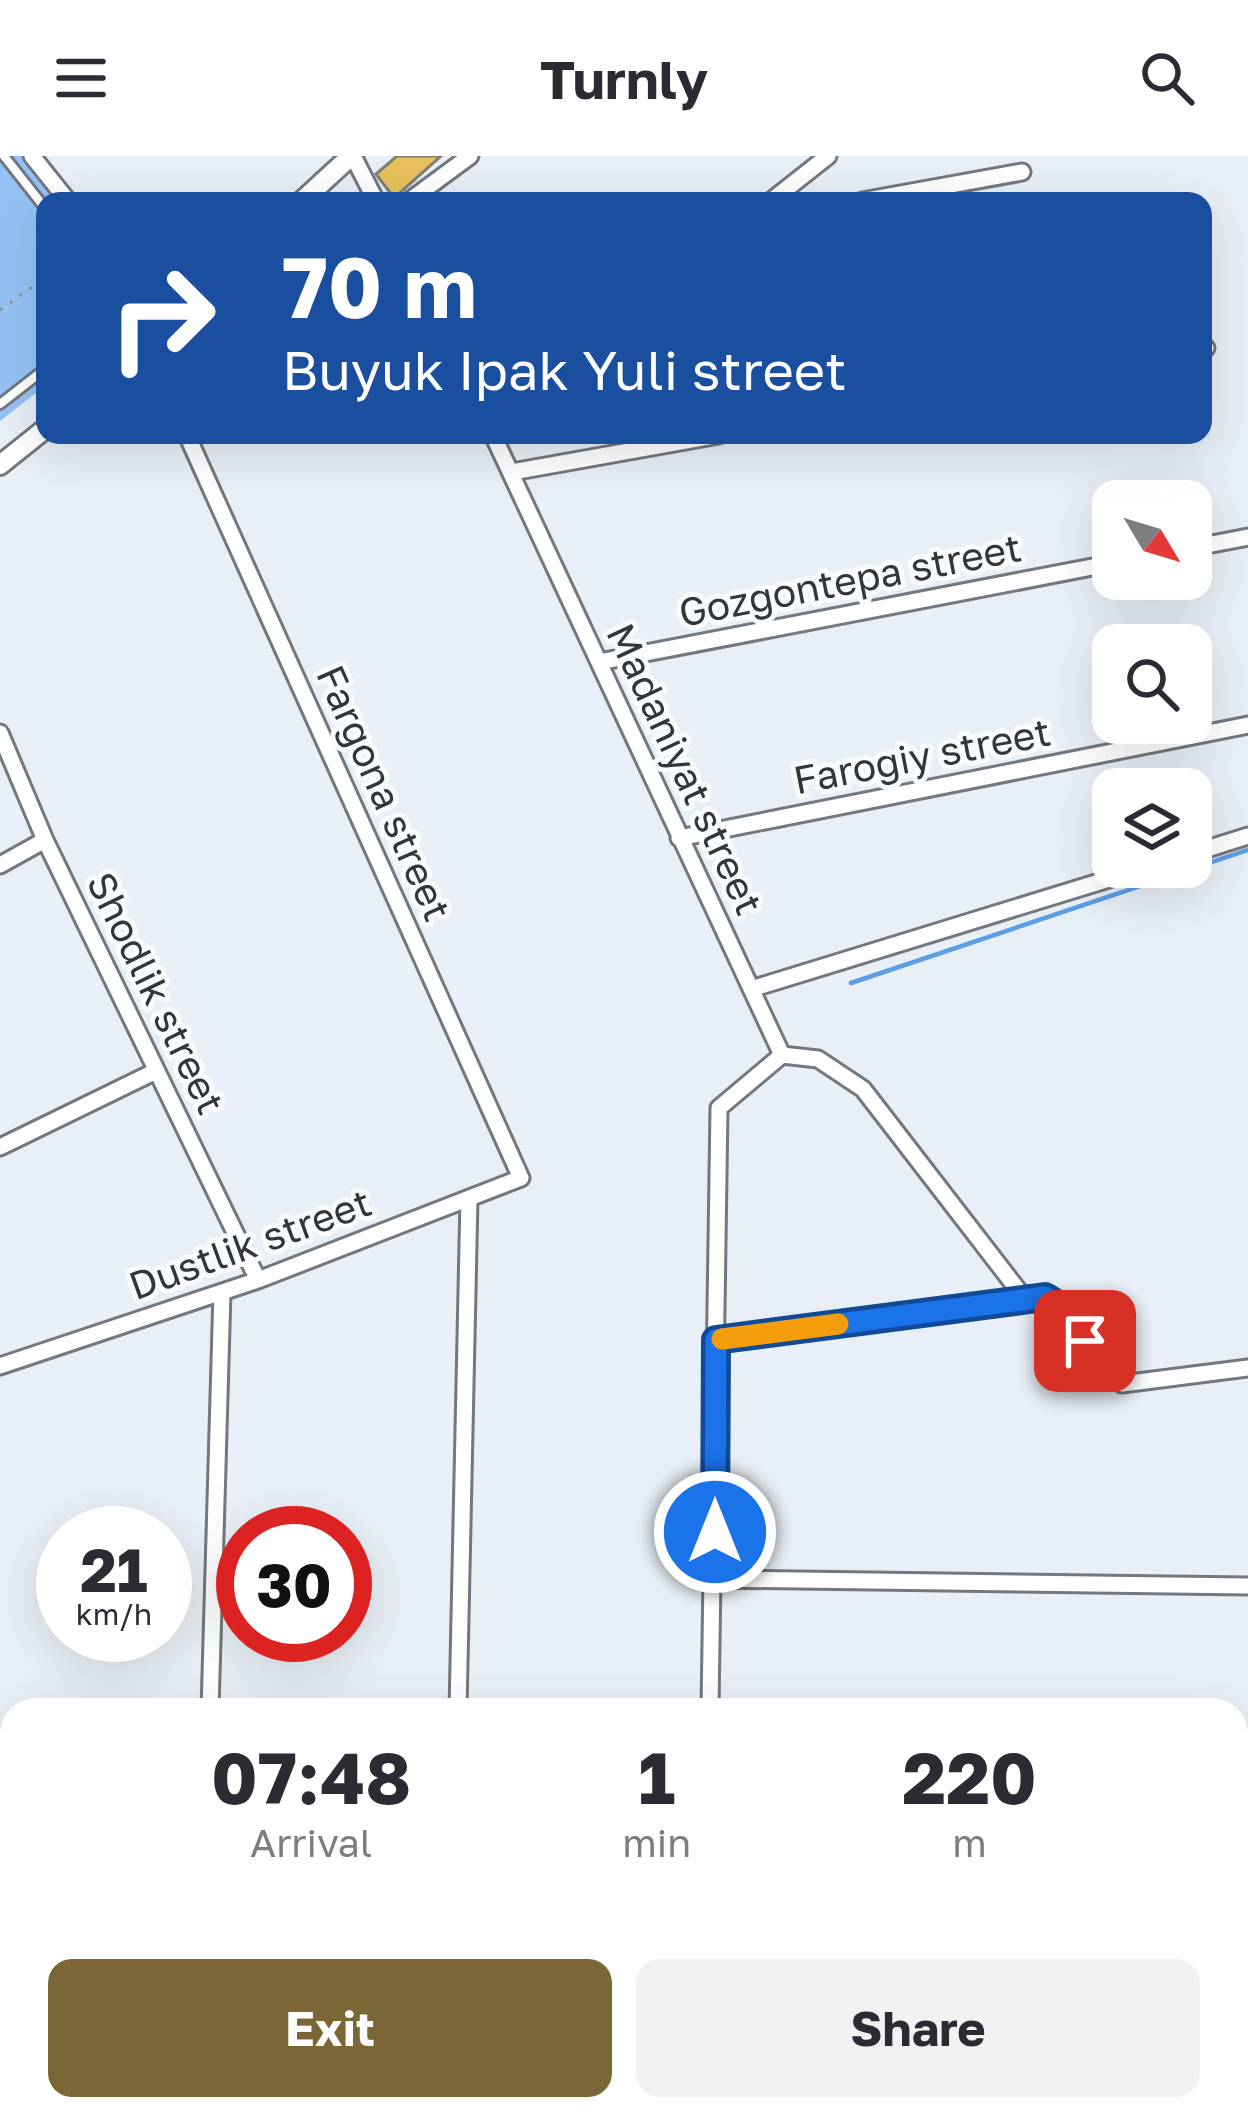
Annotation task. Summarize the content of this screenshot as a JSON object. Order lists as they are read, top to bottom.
{
  "streets": {
    "street": [
      "Gozgontepa street",
      "Farogiy street",
      "Madaniyat street",
      "Fargona street",
      "Shodlik street",
      "Dustlik street"
    ]
  },
  "crossings": [
    ["Gozgontepa street", "Madaniyat street"],
    ["Farogiy street", "Madaniyat street"],
    ["Fargona street", "Dustlik street"],
    ["Shodlik street", "Dustlik street"]
  ],
  "north": "bottom right",
  "page": {
    "header": "Turnly",
    "turn": ["70 m", "Buyuk Ipak Yuli street"],
    "speed": "21 km/h",
    "limit": "30",
    "eta": [
      "07:48",
      "Arrival",
      "1",
      "min",
      "220",
      "m"
    ],
    "buttons": ["Exit", "Share"]
  }
}
